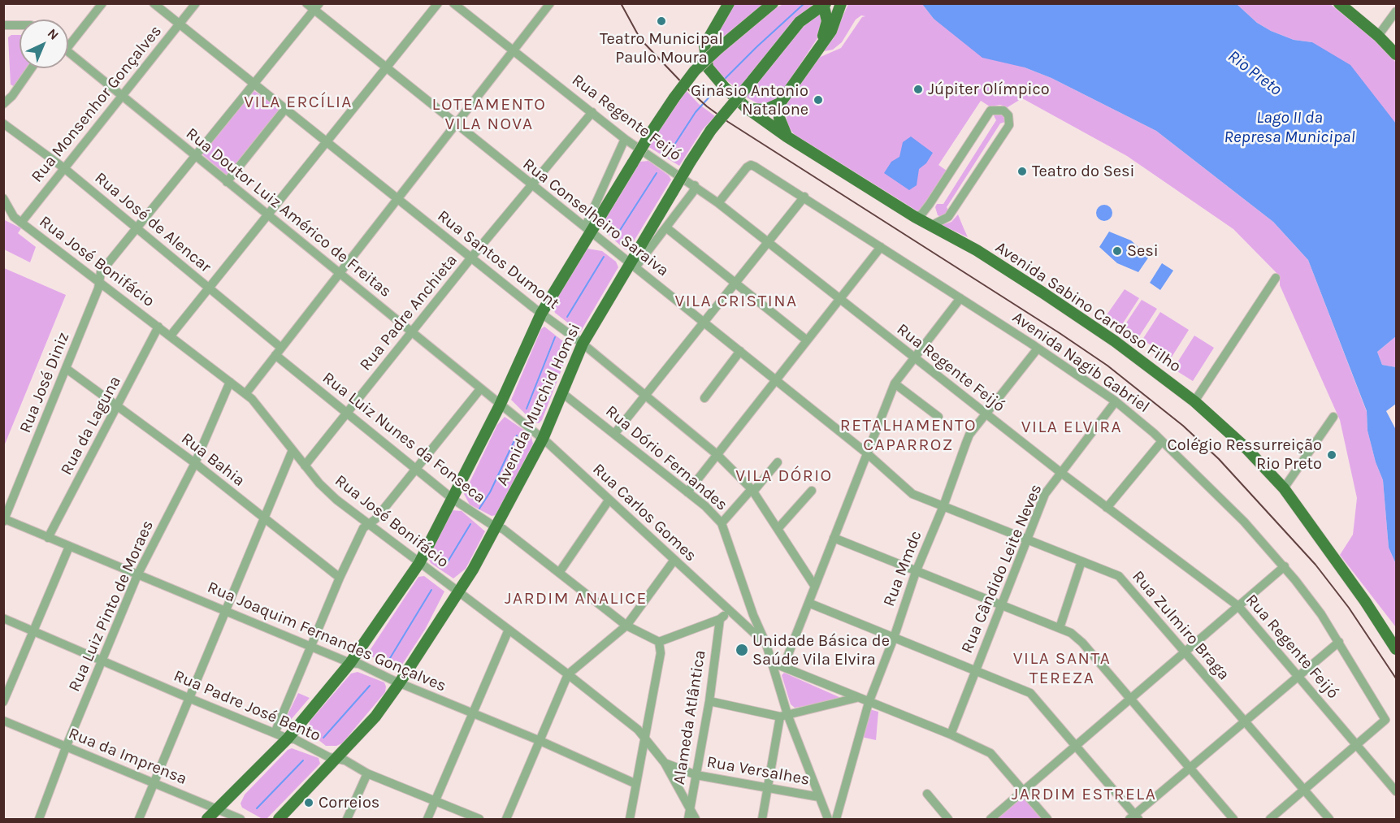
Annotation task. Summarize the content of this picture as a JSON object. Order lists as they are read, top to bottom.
{
  "streets": {
    "main road": ["Avenida Sabino Cardoso Filho", "Avenida Murchid Homsi"],
    "street": [
      "Rua Monsenhor Gonçalves",
      "Rua Regente Feijó",
      "Rua Doutor Luiz Américo de Freitas",
      "Rua Conselheiro Saraiva",
      "Rua José de Alencar",
      "Rua Santos Dumont",
      "Rua José Bonifácio",
      "Rua Padre Anchieta",
      "Avenida Nagib Gabriel",
      "Rua José Diniz",
      "Rua da Laguna",
      "Rua Luiz Nunes da Fonseca",
      "Rua Dório Fernandes",
      "Rua Bahia",
      "Rua Carlos Gomes",
      "Rua Mmdc",
      "Rua Cândido Leite Neves",
      "Rua Luiz Pinto de Moraes",
      "Rua Zulmiro Braga",
      "Rua Joaquim Fernandes Gonçalves",
      "Rua Padre José Bento",
      "Alameda Atlântica",
      "Rua da Imprensa",
      "Rua Versalhes"
    ]
  },
  "crossings": [
    ["Rua Monsenhor Gonçalves", "Rua Doutor Luiz Américo de Freitas"],
    ["Rua Monsenhor Gonçalves", "Rua José de Alencar"],
    ["Rua Monsenhor Gonçalves", "Rua Santos Dumont"],
    ["Rua Monsenhor Gonçalves", "Rua José Bonifácio"],
    ["Rua Regente Feijó", "Rua Padre Anchieta"],
    ["Rua Regente Feijó", "Avenida Nagib Gabriel"],
    ["Rua Regente Feijó", "Rua Mmdc"],
    ["Rua Regente Feijó", "Rua Cândido Leite Neves"],
    ["Rua Doutor Luiz Américo de Freitas", "Rua Padre Anchieta"],
    ["Rua Doutor Luiz Américo de Freitas", "Rua José Diniz"],
    ["Rua Doutor Luiz Américo de Freitas", "Rua Carlos Gomes"],
    ["Rua Conselheiro Saraiva", "Rua Padre Anchieta"],
    ["Rua Conselheiro Saraiva", "Rua José Diniz"],
    ["Rua Conselheiro Saraiva", "Avenida Murchid Homsi"],
    ["Rua Conselheiro Saraiva", "Rua Zulmiro Braga"],
    ["Rua José de Alencar", "Rua José Diniz"],
    ["Rua José de Alencar", "Rua Luiz Nunes da Fonseca"],
    ["Rua Santos Dumont", "Rua Padre Anchieta"],
    ["Rua Santos Dumont", "Rua José Diniz"],
    ["Rua Santos Dumont", "Avenida Murchid Homsi"],
    ["Rua José Bonifácio", "Rua Padre Anchieta"],
    ["Rua José Bonifácio", "Rua José Diniz"],
    ["Rua José Bonifácio", "Avenida Murchid Homsi"],
    ["Rua José Bonifácio", "Rua da Laguna"],
    ["Rua José Bonifácio", "Rua Luiz Pinto de Moraes"],
    ["Rua José Bonifácio", "Alameda Atlântica"],
    ["Rua José Bonifácio", "Rua Versalhes"],
    ["Rua Padre Anchieta", "Rua Luiz Nunes da Fonseca"],
    ["Avenida Nagib Gabriel", "Rua Mmdc"],
    ["Avenida Nagib Gabriel", "Rua Cândido Leite Neves"],
    ["Rua José Diniz", "Rua Bahia"],
    ["Rua José Diniz", "Rua Joaquim Fernandes Gonçalves"],
    ["Avenida Murchid Homsi", "Rua Luiz Nunes da Fonseca"],
    ["Avenida Murchid Homsi", "Rua Dório Fernandes"],
    ["Avenida Murchid Homsi", "Rua Carlos Gomes"],
    ["Avenida Murchid Homsi", "Rua Joaquim Fernandes Gonçalves"],
    ["Avenida Murchid Homsi", "Rua Padre José Bento"],
    ["Rua da Laguna", "Rua Bahia"],
    ["Rua da Laguna", "Rua Joaquim Fernandes Gonçalves"],
    ["Rua Dório Fernandes", "Rua Carlos Gomes"],
    ["Rua Dório Fernandes", "Rua Versalhes"],
    ["Rua Bahia", "Rua Luiz Pinto de Moraes"],
    ["Rua Mmdc", "Rua Zulmiro Braga"],
    ["Rua Cândido Leite Neves", "Rua Zulmiro Braga"],
    ["Rua Luiz Pinto de Moraes", "Rua Joaquim Fernandes Gonçalves"],
    ["Rua Luiz Pinto de Moraes", "Rua Padre José Bento"],
    ["Rua Luiz Pinto de Moraes", "Rua da Imprensa"],
    ["Alameda Atlântica", "Rua Versalhes"]
  ],
  "districts": [
    "VILA ERCÍLIA",
    "LOTEAMENTO VILA NOVA",
    "VILA CRISTINA",
    "RETALHAMENTO CAPARROZ",
    "VILA ELVIRA",
    "VILA DÓRIO",
    "JARDIM ANALICE",
    "VILA SANTA TEREZA",
    "JARDIM ESTRELA"
  ],
  "water": ["Rio Preto", "Lago II da Represa Municipal"],
  "places": [
    "Teatro Municipal Paulo Moura",
    "Júpiter Olímpico",
    "Ginásio Antonio Natalone",
    "Teatro do Sesi",
    "Sesi",
    "Colégio Ressurreição Rio Preto",
    "Unidade Básica de Saúde Vila Elvira",
    "Correios"
  ],
  "north": "top right"
}
